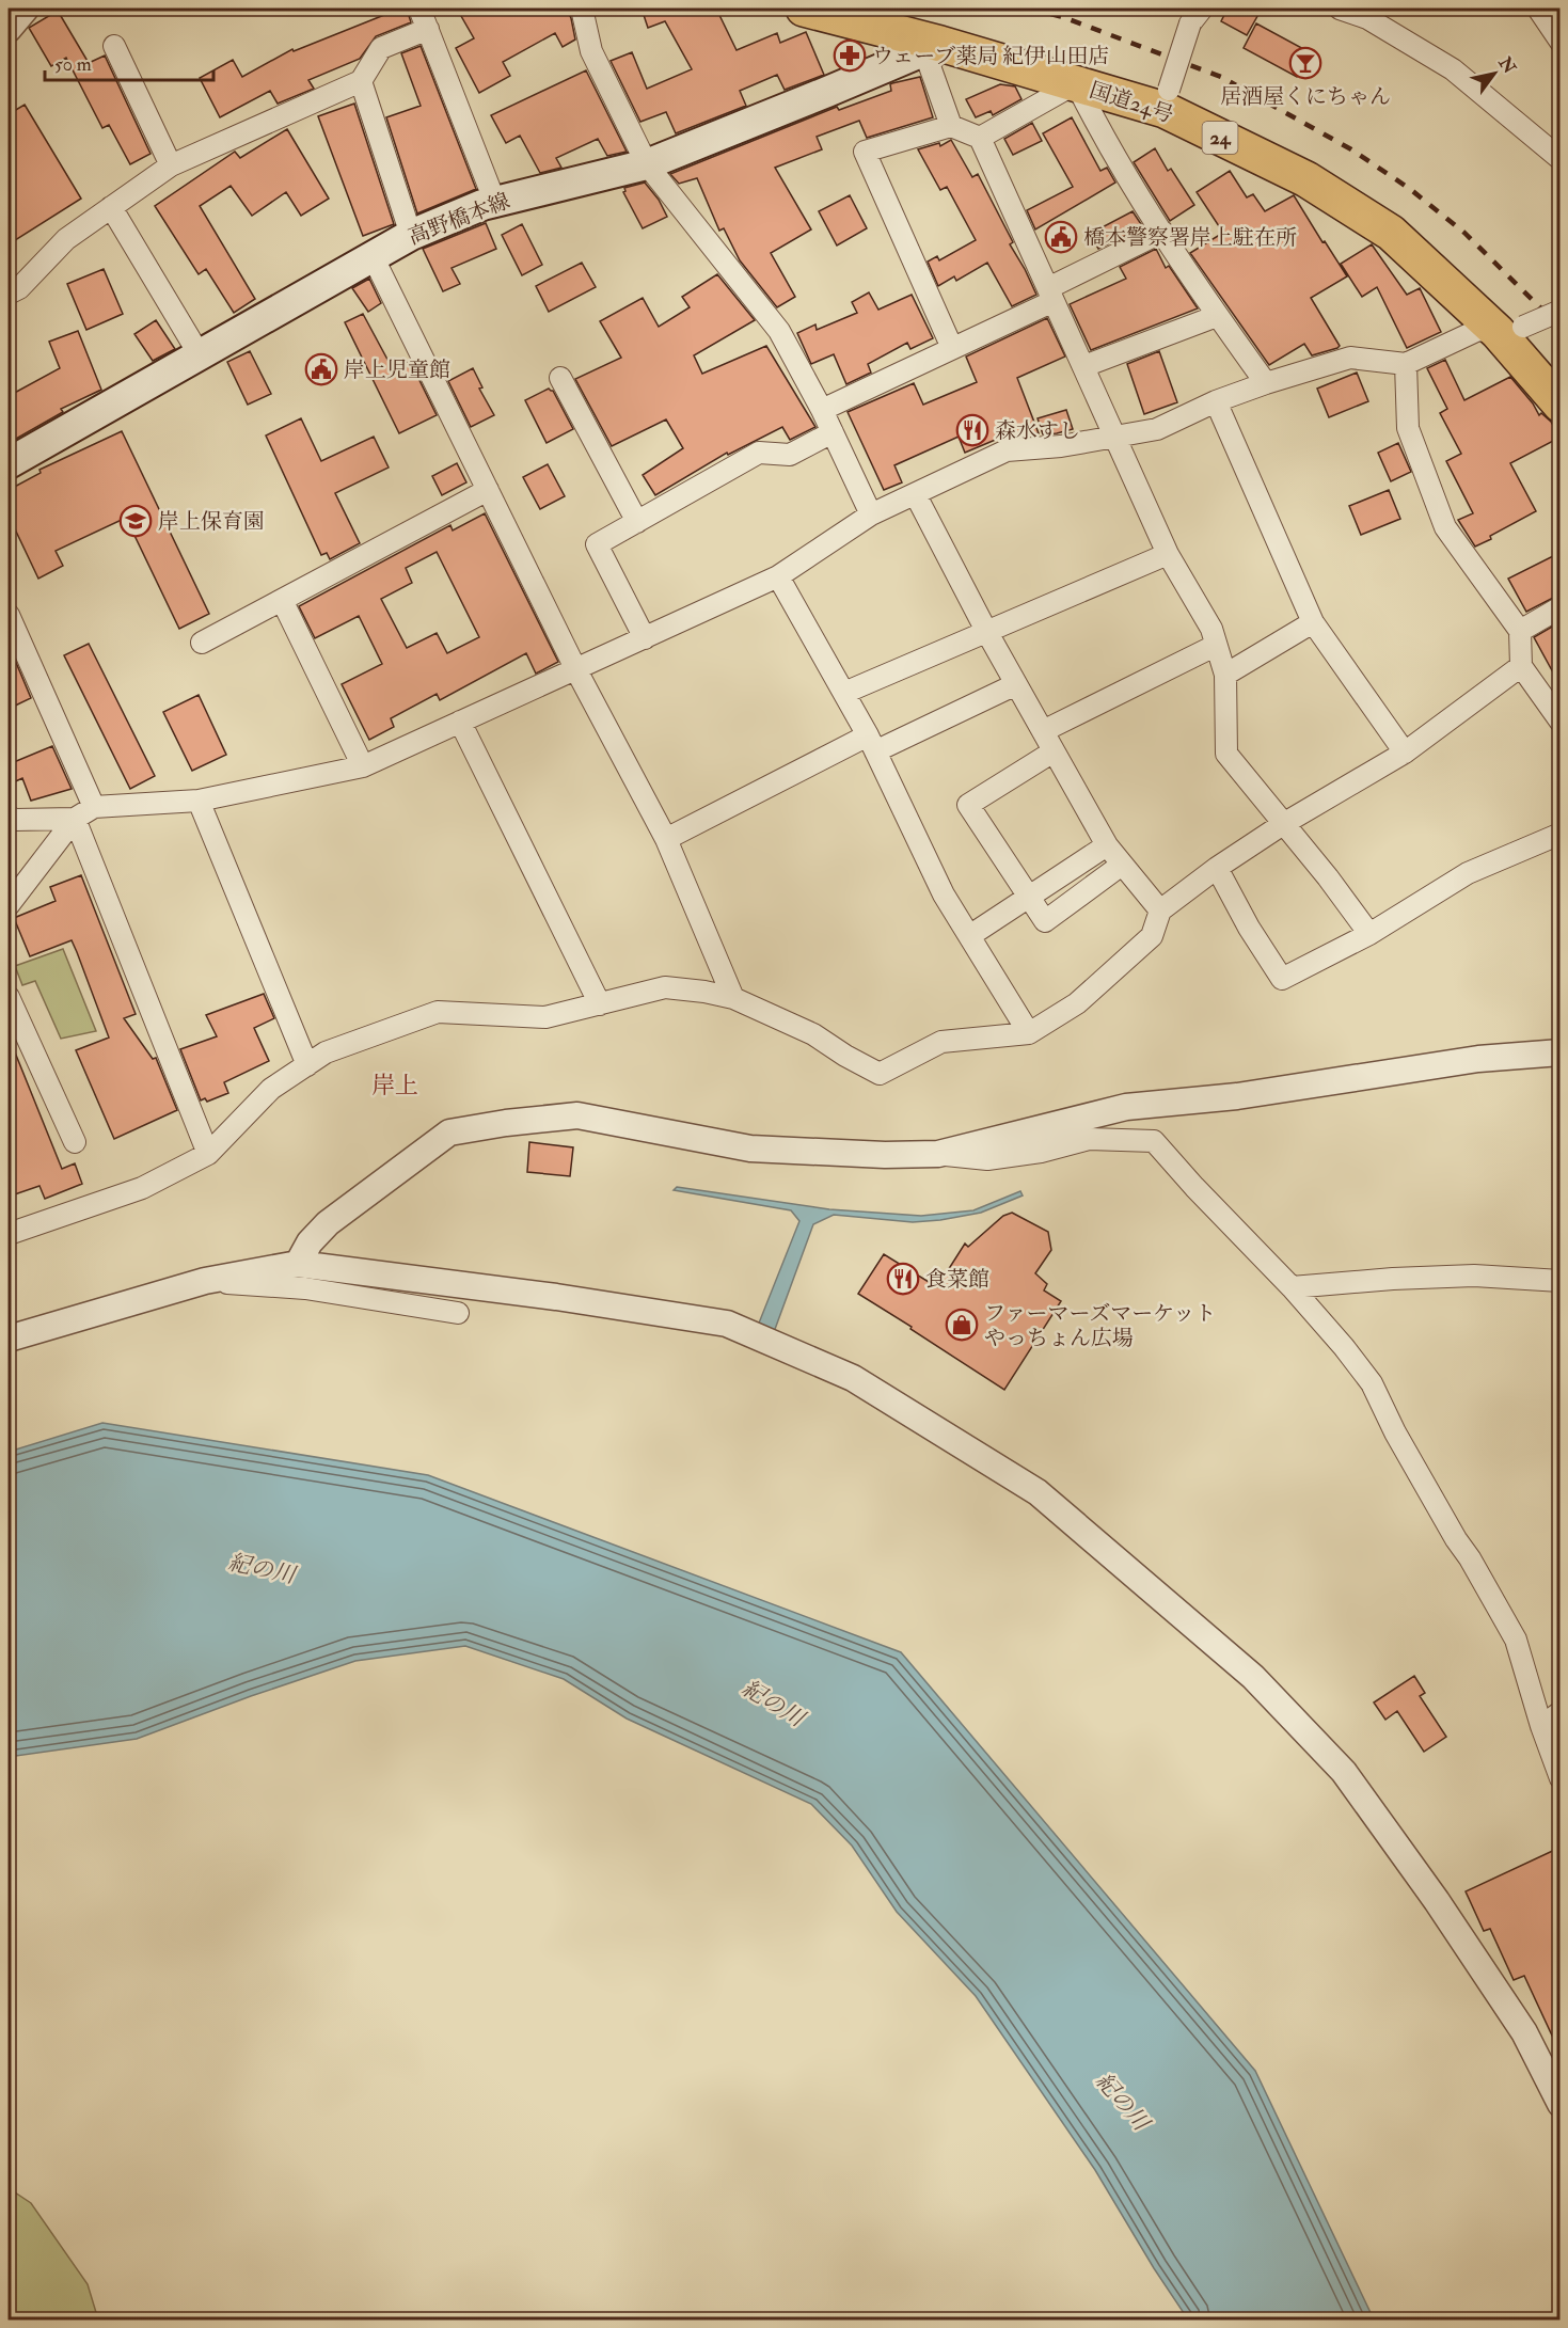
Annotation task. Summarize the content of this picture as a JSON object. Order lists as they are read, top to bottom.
{
  "streets": {
    "highway": ["国道24号", "24"],
    "main road": ["高野橋本線"]
  },
  "crossings": [
    ["国道24号", "高野橋本線"]
  ],
  "districts": ["岸上"],
  "water": ["紀の川"],
  "places": {
    "pharmacy": ["ウェーブ薬局 紀伊山田店"],
    "bar": ["居酒屋くにちゃん"],
    "public building": ["橋本警察署岸上駐在所", "岸上児童館"],
    "restaurant": ["森水すし", "食菜館"],
    "school or university": ["岸上保育園"],
    "shop": ["ファーマーズマーケット やっちょん広場"]
  },
  "scale_bar": "50 m",
  "north": "top right"
}
